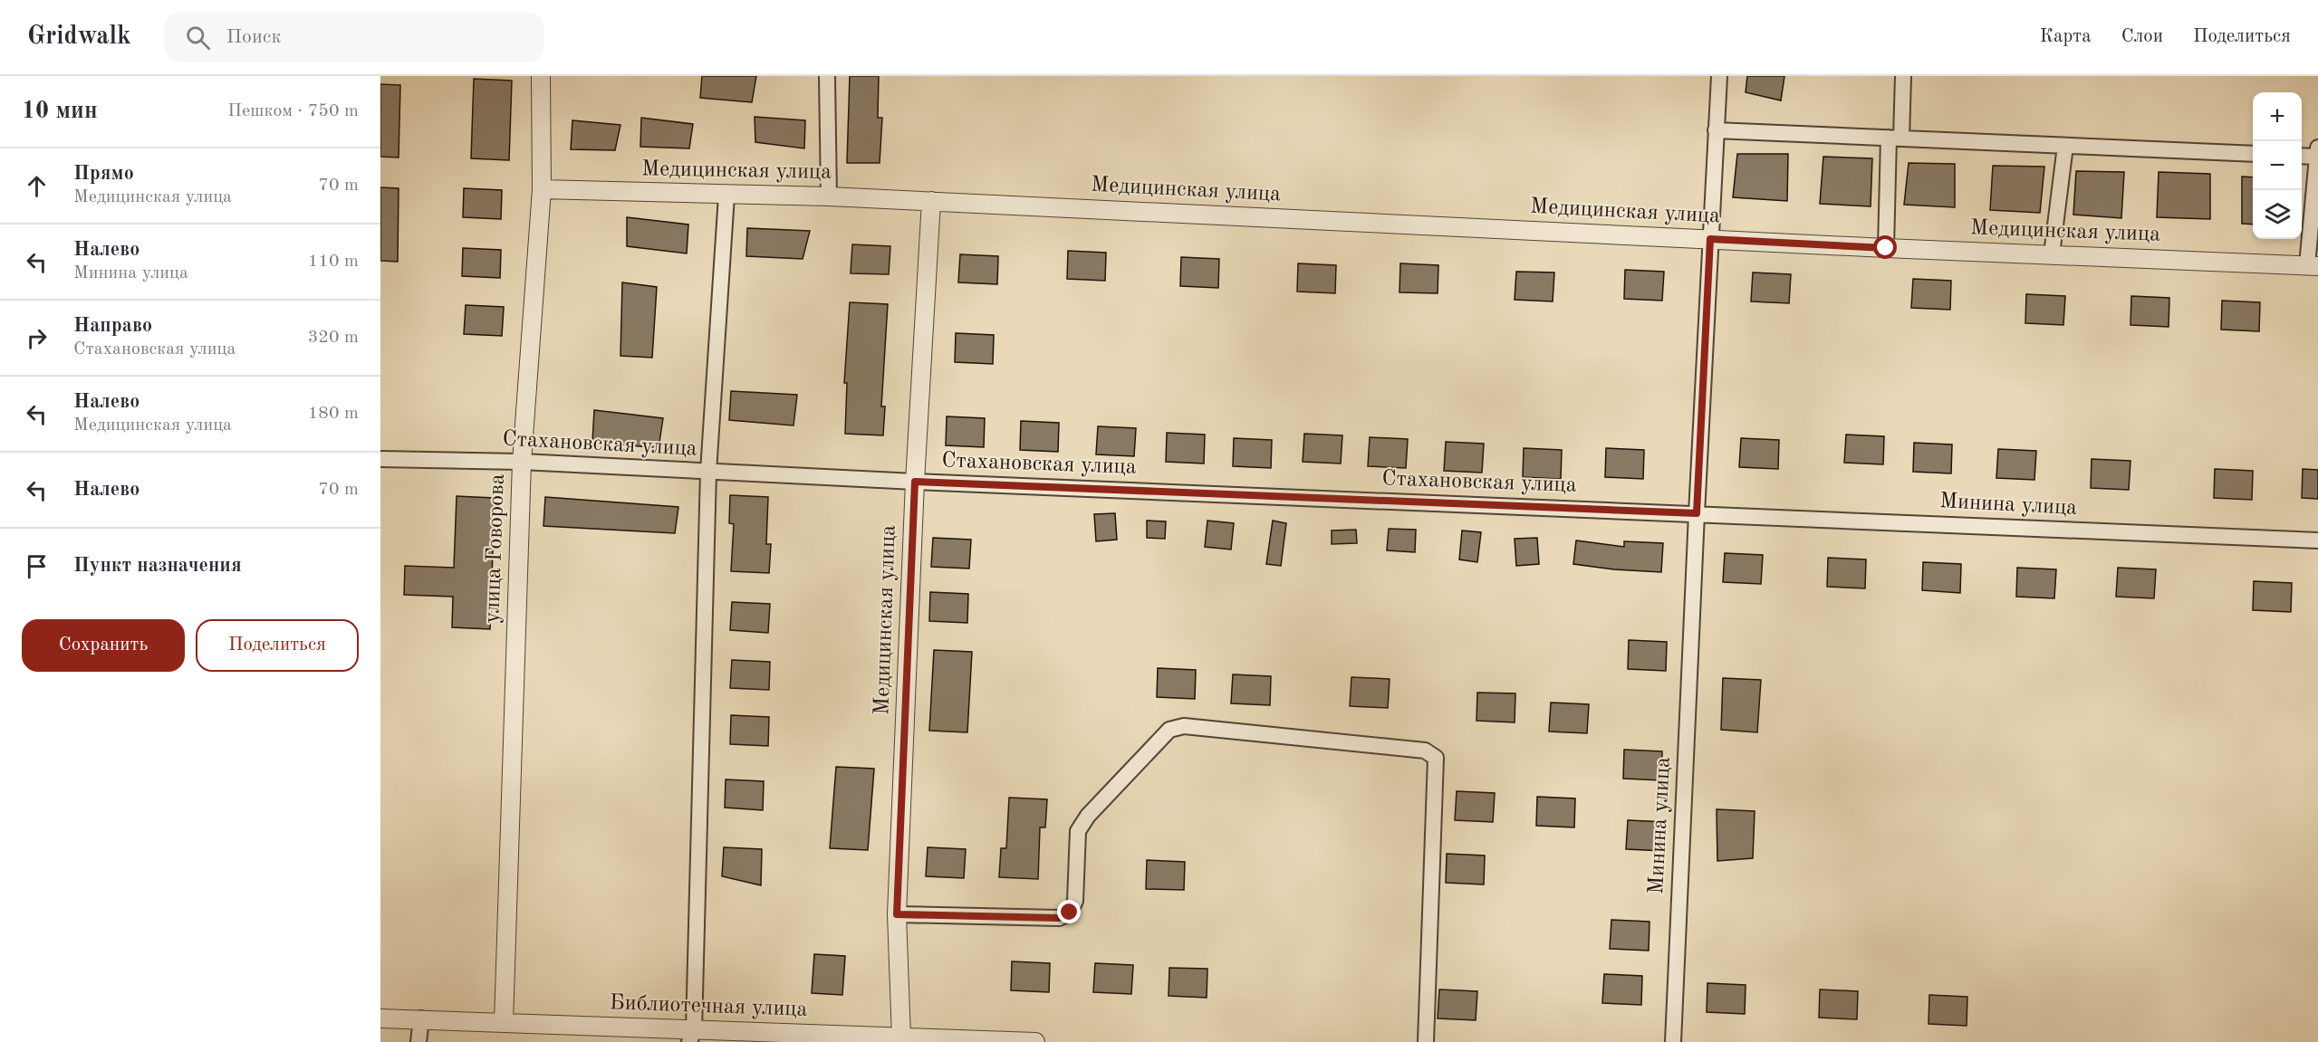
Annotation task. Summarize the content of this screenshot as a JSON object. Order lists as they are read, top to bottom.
{
  "streets": {
    "street": [
      "Медицинская улица",
      "Стахановская улица",
      "Минина улица",
      "улица Говорова",
      "Библиотечная улица"
    ]
  },
  "crossings": [
    ["Медицинская улица", "Стахановская улица"],
    ["Медицинская улица", "Минина улица"],
    ["Медицинская улица", "улица Говорова"],
    ["Медицинская улица", "Библиотечная улица"],
    ["Стахановская улица", "Минина улица"],
    ["Стахановская улица", "улица Говорова"],
    ["улица Говорова", "Библиотечная улица"]
  ],
  "page": {
    "header": "Gridwalk",
    "search": "Поиск",
    "nav": ["Карта", "Слои", "Поделиться"],
    "heading": ["10 мин", "Пешком · 750 m"],
    "map_buttons": ["+", "−"],
    "list": [
      ["Прямо", "Медицинская улица", "70 m"],
      ["Налево", "Минина улица", "110 m"],
      ["Направо", "Стахановская улица", "320 m"],
      ["Налево", "Медицинская улица", "180 m"],
      ["Налево", "70 m"],
      "Пункт назначения"
    ],
    "buttons": ["Сохранить", "Поделиться"]
  }
}
